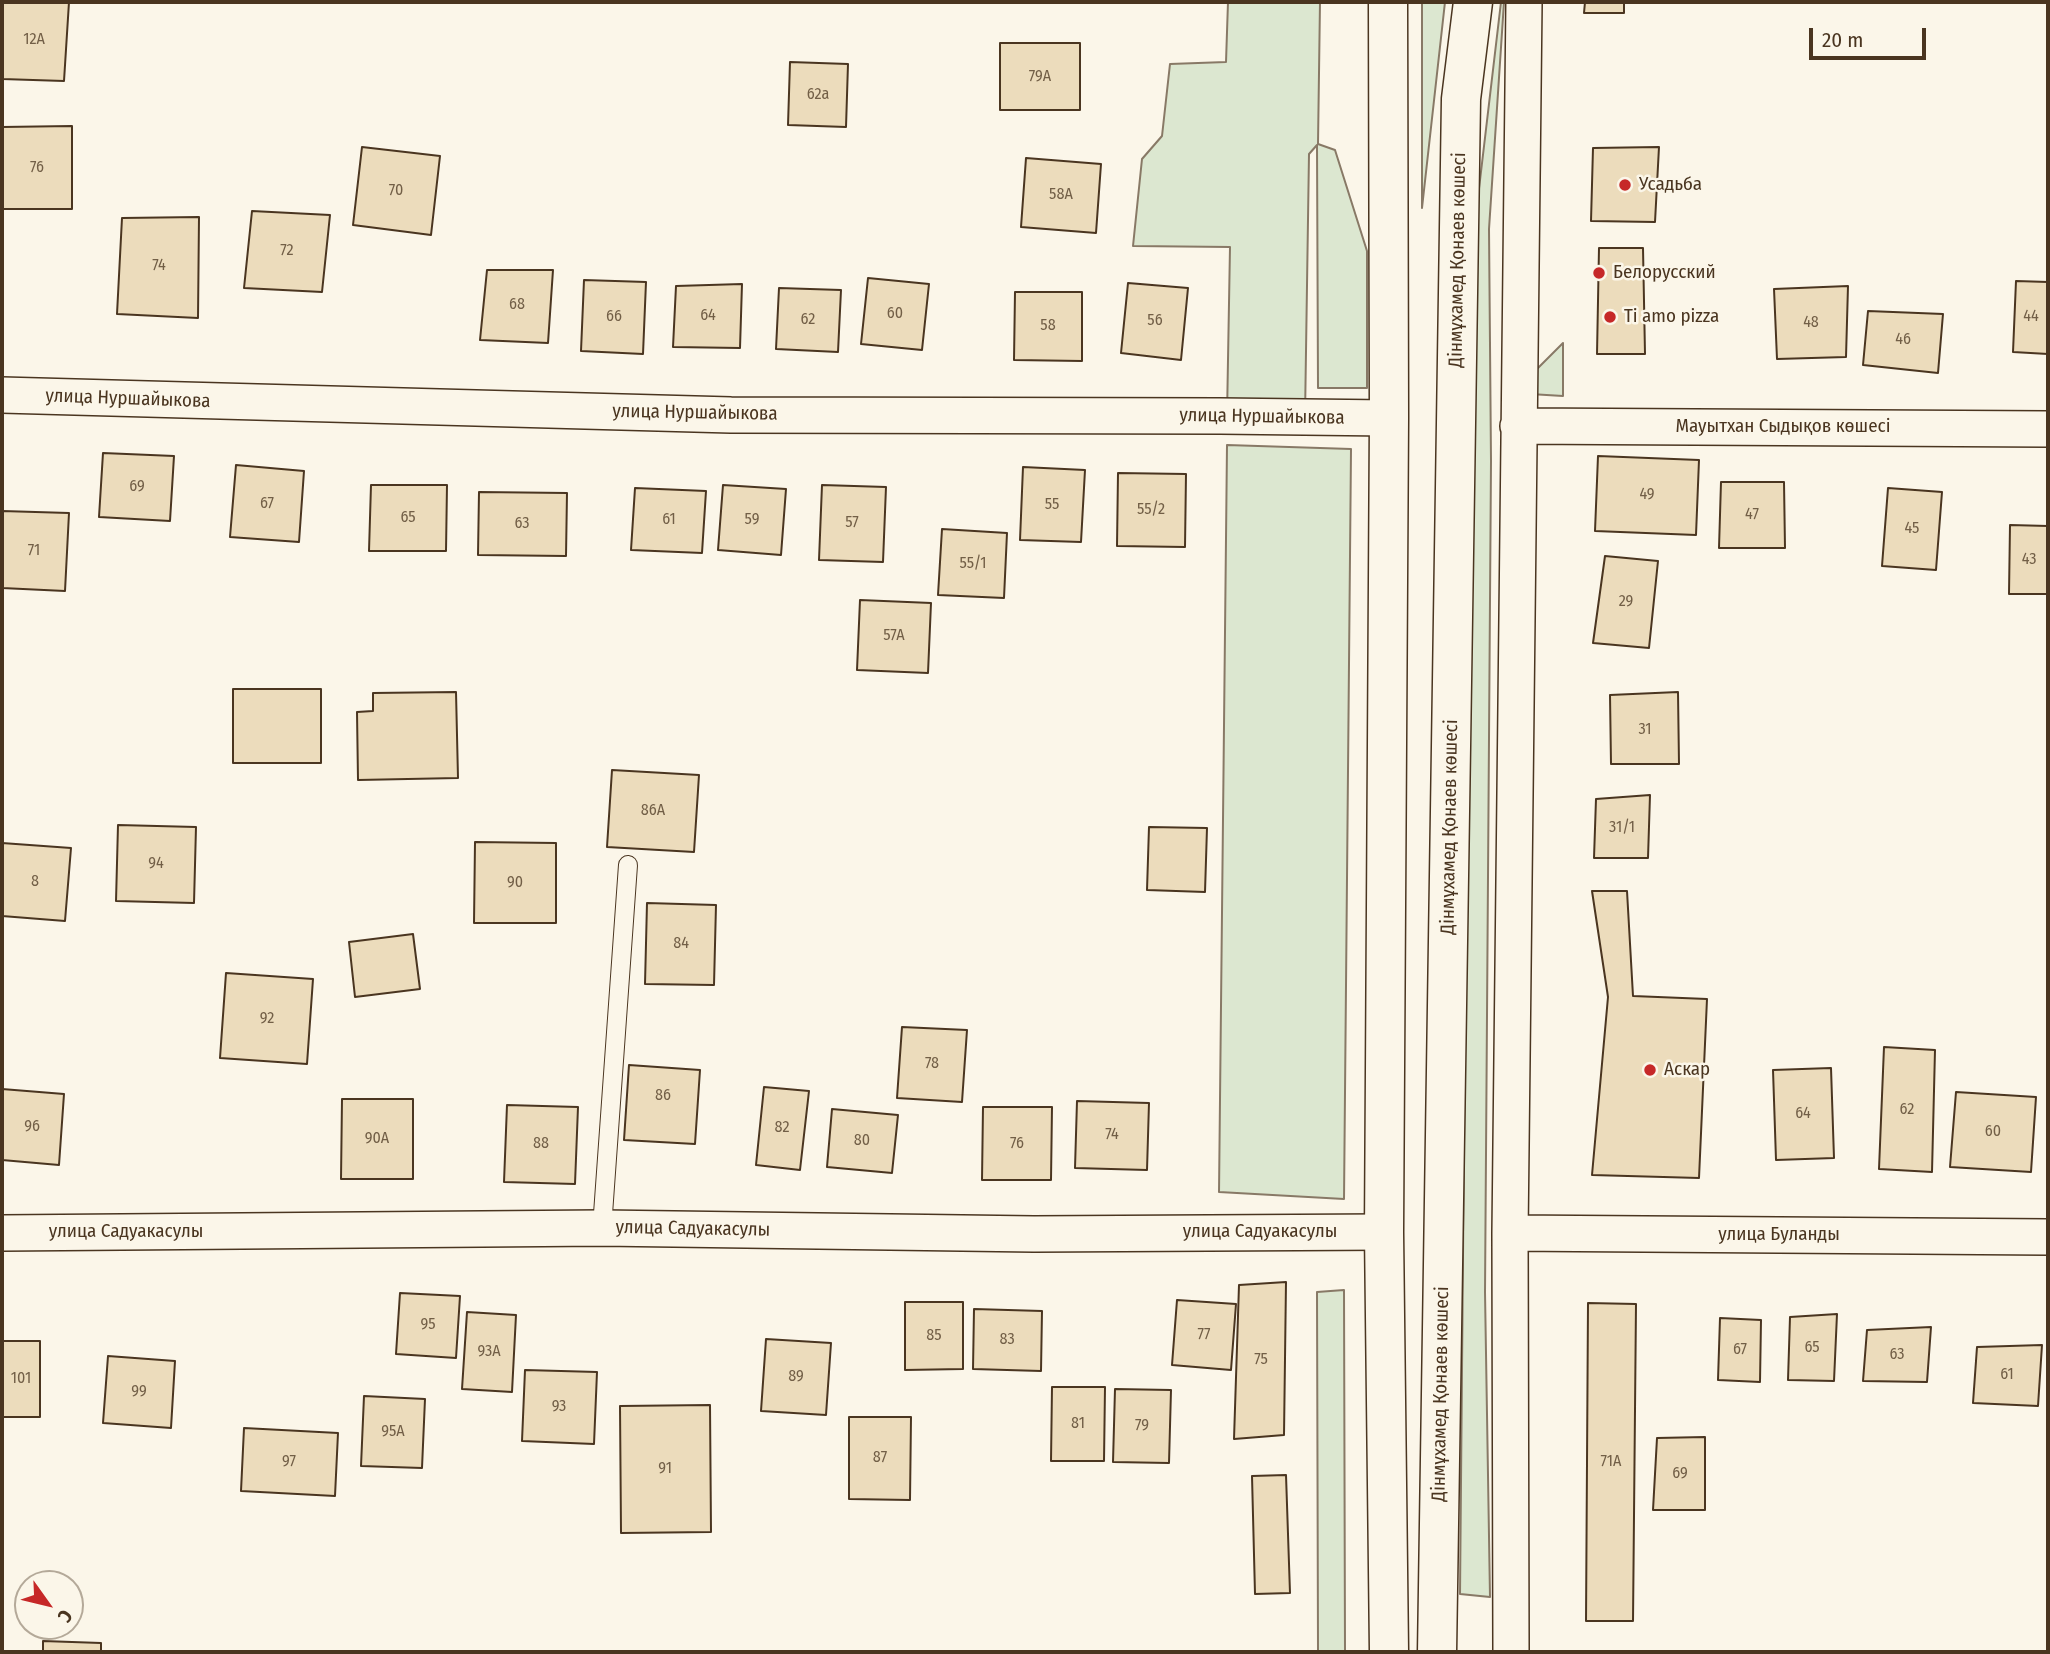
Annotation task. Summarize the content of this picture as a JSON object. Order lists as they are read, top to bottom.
{
  "streets": {
    "main road": ["Дінмұхамед Қонаев көшесі"],
    "street": [
      "улица Нуршайыкова",
      "Мауытхан Сыдықов көшесі",
      "улица Садуакасулы",
      "улица Буланды"
    ]
  },
  "places": [
    "Усадьба",
    "Белорусский",
    "Ti amo pizza",
    "Аскар"
  ],
  "house_numbers": [
    "12А",
    "79А",
    "62а",
    "76",
    "70",
    "58А",
    "72",
    "74",
    "68",
    "60",
    "64",
    "66",
    "44",
    "62",
    "56",
    "48",
    "58",
    "46",
    "69",
    "49",
    "67",
    "55",
    "55/2",
    "47",
    "65",
    "61",
    "59",
    "57",
    "63",
    "45",
    "71",
    "43",
    "55/1",
    "29",
    "57А",
    "31",
    "86А",
    "31/1",
    "94",
    "8",
    "90",
    "84",
    "92",
    "78",
    "86",
    "62",
    "64",
    "96",
    "82",
    "60",
    "74",
    "90А",
    "80",
    "88",
    "76",
    "95",
    "77",
    "85",
    "83",
    "65",
    "67",
    "93А",
    "63",
    "75",
    "61",
    "89",
    "101",
    "99",
    "93",
    "81",
    "79",
    "95А",
    "87",
    "97",
    "71А",
    "91",
    "69"
  ],
  "scale_bar": "20 m",
  "north": "bottom right"
}
